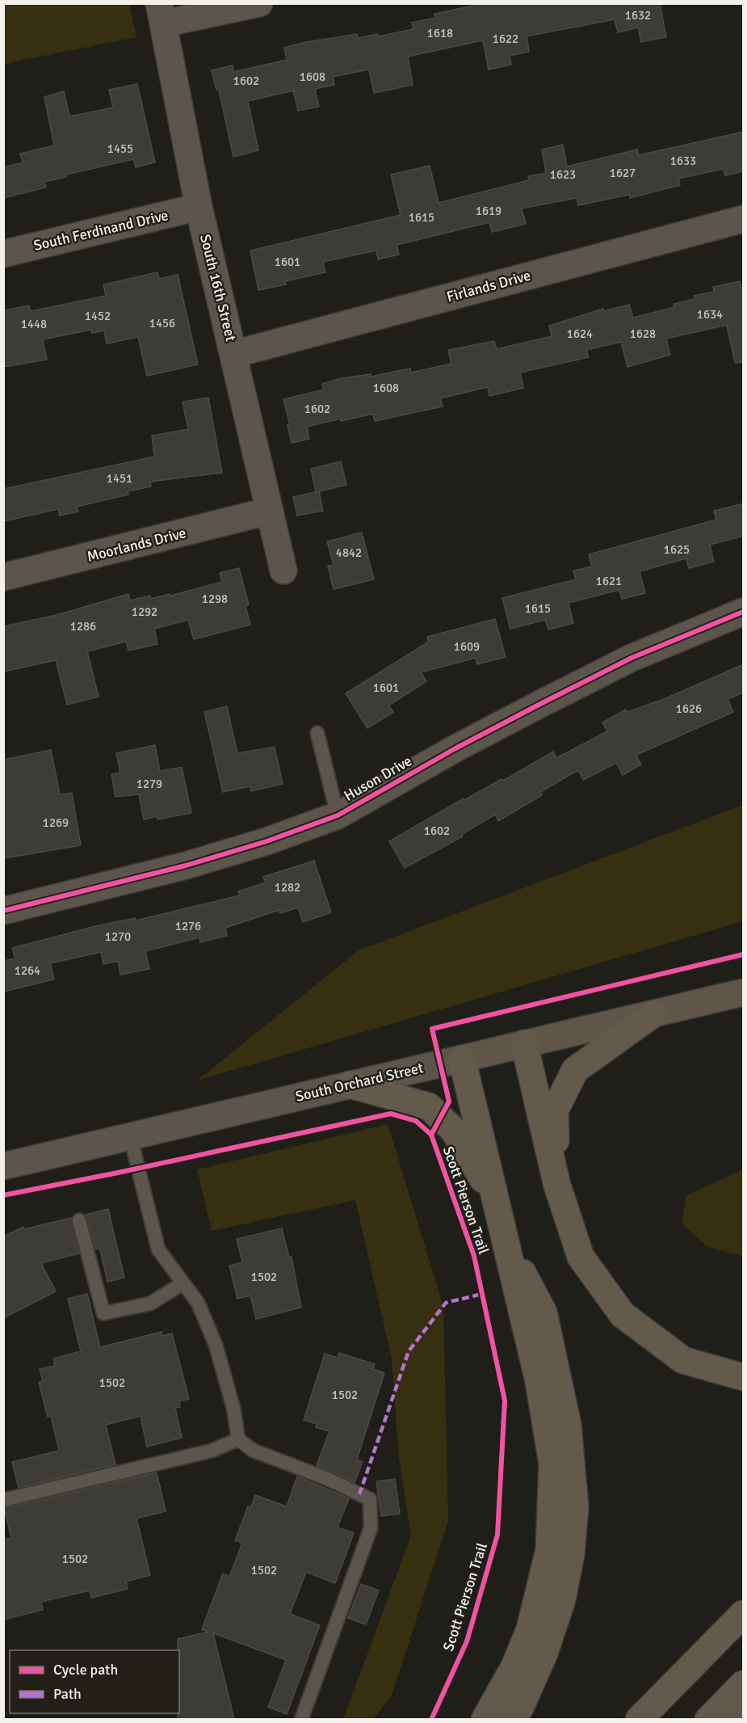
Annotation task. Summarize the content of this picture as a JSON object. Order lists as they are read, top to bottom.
{
  "streets": {
    "main road": ["South Orchard Street"],
    "street": [
      "South Ferdinand Drive",
      "Firlands Drive",
      "South 16th Street",
      "Moorlands Drive",
      "Huson Drive"
    ],
    "cycle path": ["Scott Pierson Trail"]
  },
  "crossings": [
    ["South Ferdinand Drive", "South 16th Street"],
    ["Firlands Drive", "South 16th Street"],
    ["South 16th Street", "Moorlands Drive"]
  ],
  "house_numbers": [
    "1632",
    "1618",
    "1622",
    "1608",
    "1602",
    "1455",
    "1633",
    "1627",
    "1623",
    "1619",
    "1615",
    "1601",
    "1634",
    "1452",
    "1456",
    "1448",
    "1624",
    "1628",
    "1608",
    "1602",
    "1451",
    "1625",
    "4842",
    "1621",
    "1298",
    "1615",
    "1292",
    "1286",
    "1609",
    "1601",
    "1626",
    "1279",
    "1269",
    "1602",
    "1282",
    "1276",
    "1270",
    "1264",
    "1502",
    "1502",
    "1502",
    "1502",
    "1502"
  ],
  "legend": ["Cycle path", "Path"]
}
